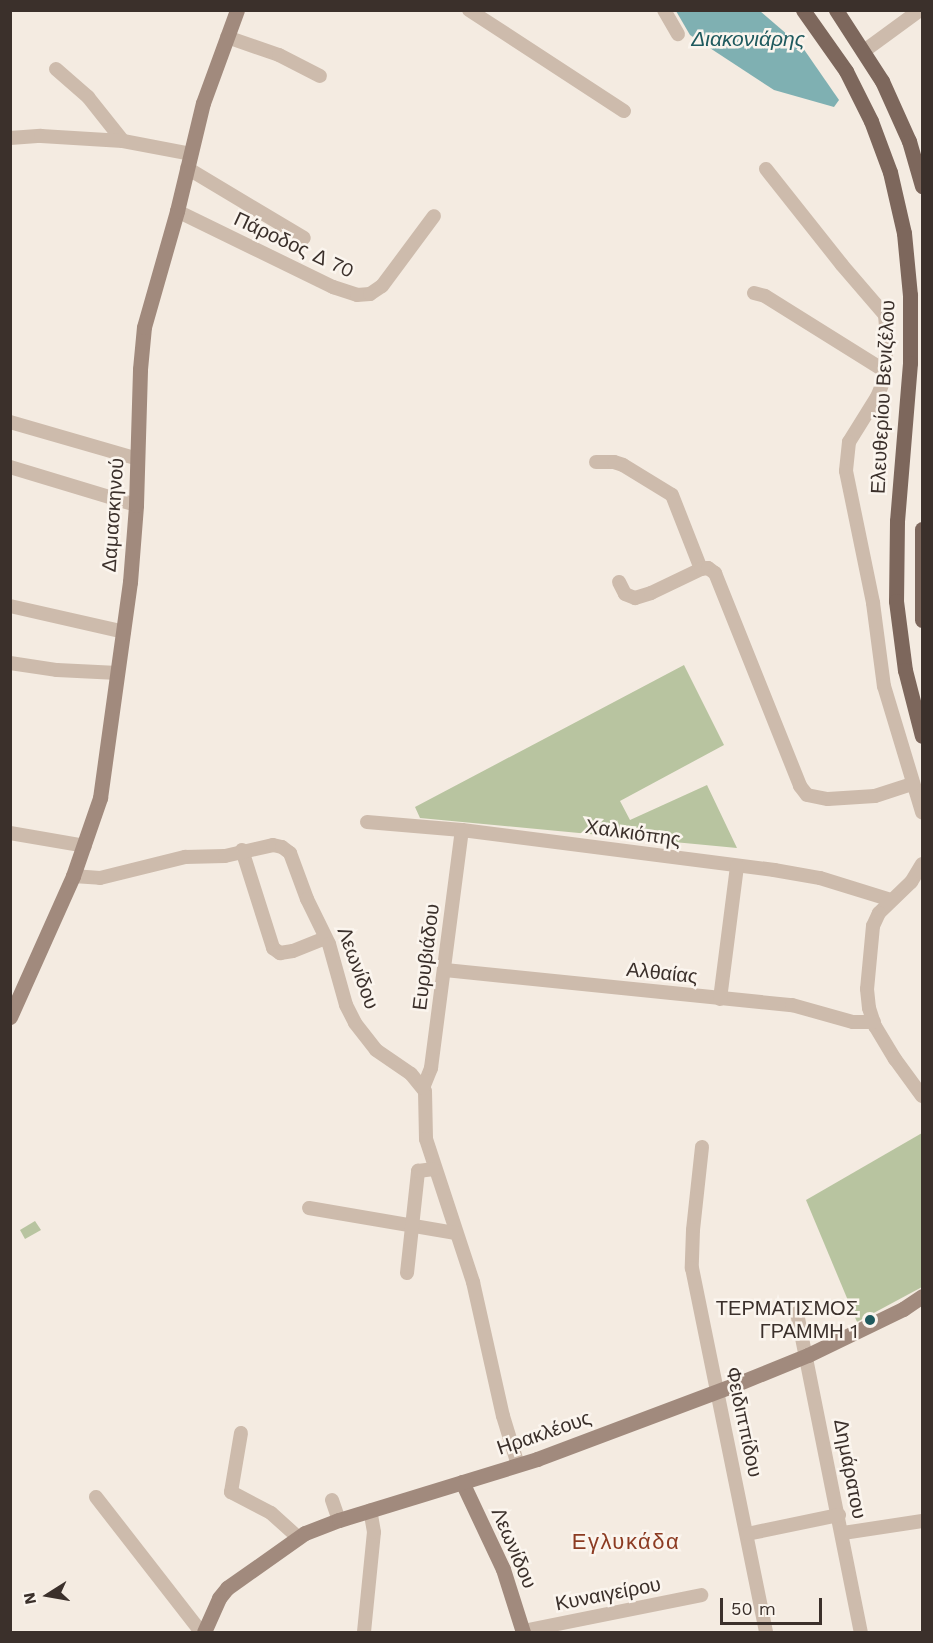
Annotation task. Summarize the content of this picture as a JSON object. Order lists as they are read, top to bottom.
{
  "streets": {
    "main road": [
      "Ελευθερίου Βενιζέλου",
      "Δαμασκηνού",
      "Λεωνίδου",
      "Ηρακλέους"
    ],
    "street": [
      "Πάροδος Δ 70",
      "Χαλκιόπης",
      "Ευρυβιάδου",
      "Αλθαίας",
      "Φειδιππίδου",
      "Δημάρατου",
      "Κυναιγείρου"
    ]
  },
  "crossings": [
    ["Πάροδος Δ 70", "Δαμασκηνού"],
    ["Δαμασκηνού", "Λεωνίδου"],
    ["Χαλκιόπης", "Ευρυβιάδου"],
    ["Ευρυβιάδου", "Λεωνίδου"],
    ["Ευρυβιάδου", "Αλθαίας"],
    ["Λεωνίδου", "Ηρακλέους"],
    ["Λεωνίδου", "Κυναιγείρου"],
    ["Φειδιππίδου", "Ηρακλέους"],
    ["Ηρακλέους", "Δημάρατου"]
  ],
  "districts": ["Εγλυκάδα"],
  "water": ["Διακονιάρης"],
  "places": ["ΤΕΡΜΑΤΙΣΜΟΣ ΓΡΑΜΜΗ 1"],
  "scale_bar": "50 m",
  "north": "left"
}
